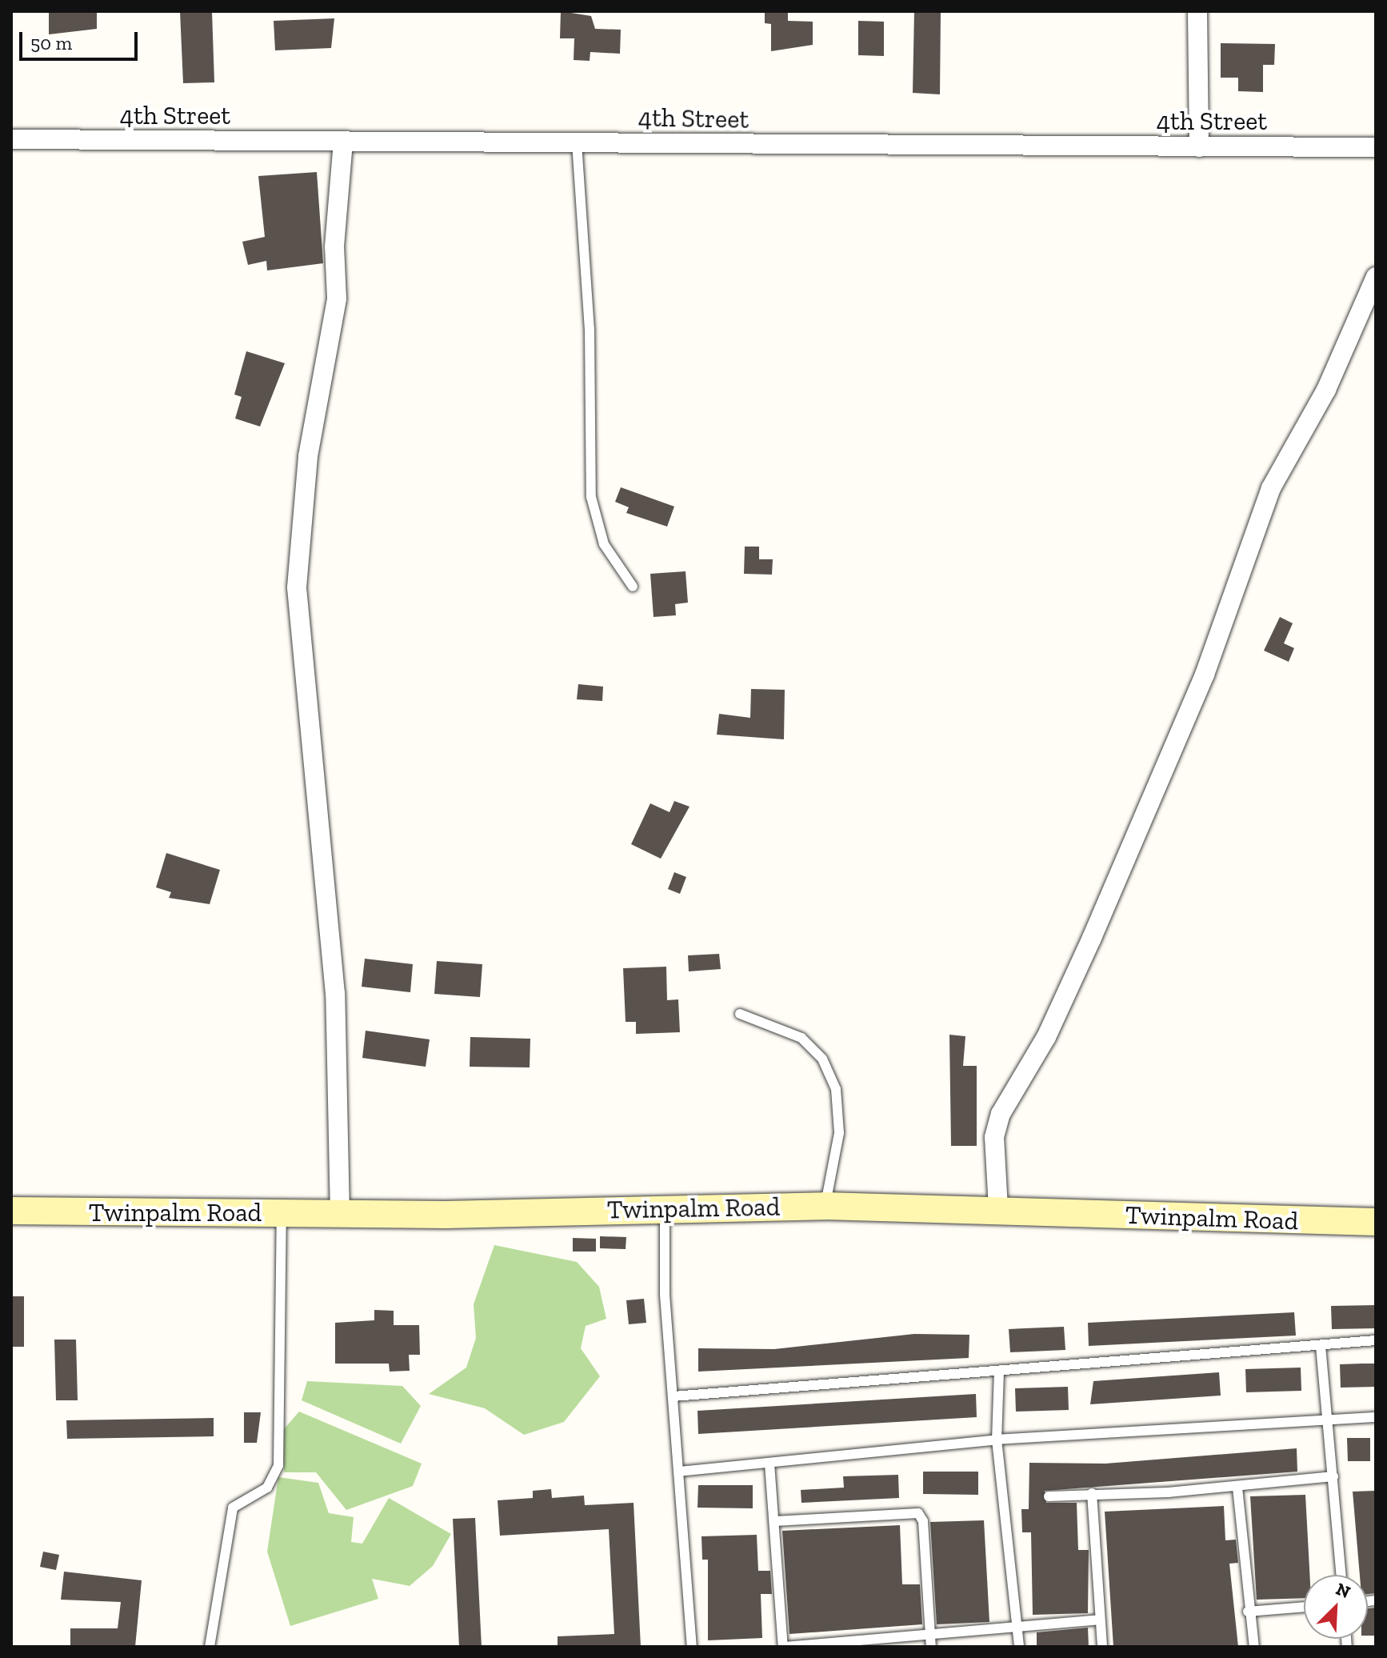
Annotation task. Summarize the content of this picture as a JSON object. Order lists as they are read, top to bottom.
{
  "streets": {
    "main road": ["Twinpalm Road"],
    "street": ["4th Street"]
  },
  "scale_bar": "50 m",
  "north": "top right"
}
